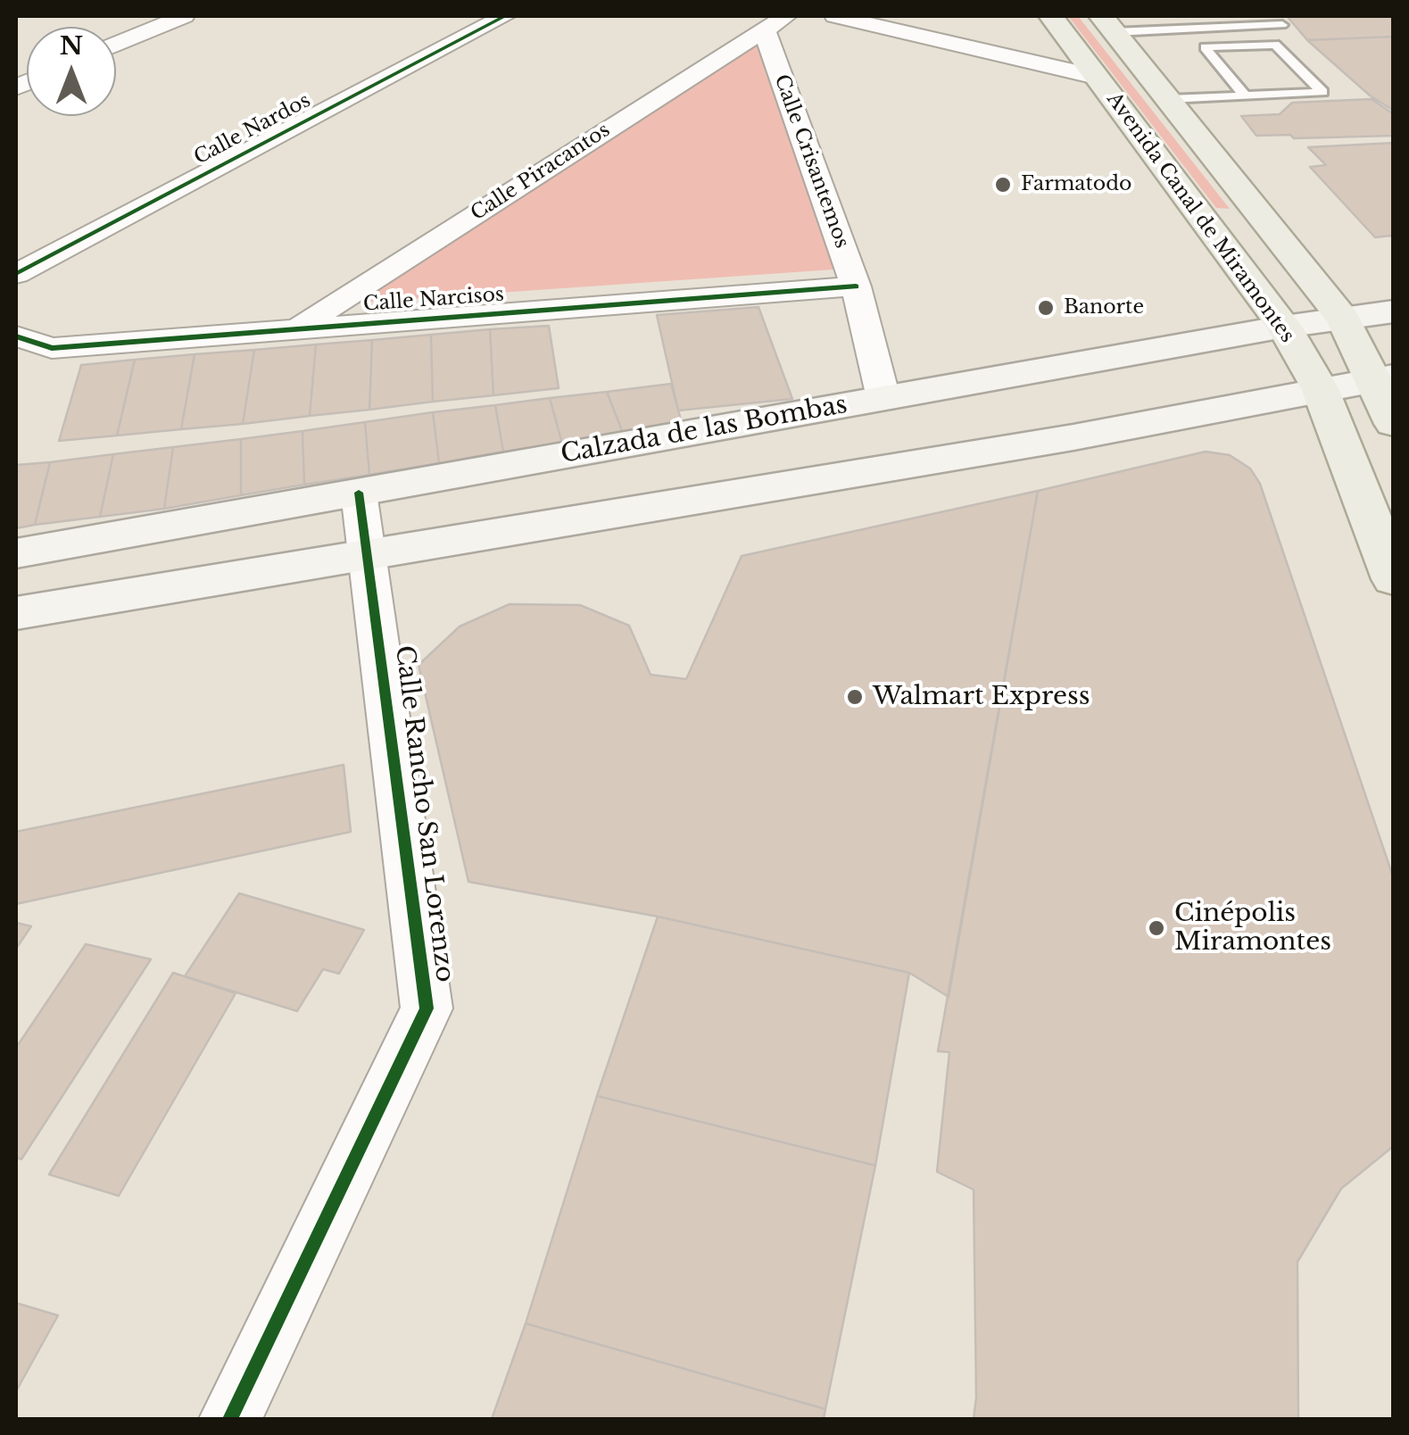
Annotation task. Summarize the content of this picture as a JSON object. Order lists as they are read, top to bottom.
{
  "streets": {
    "main road": ["Avenida Canal de Miramontes", "Calzada de las Bombas"],
    "street": [
      "Calle Nardos",
      "Calle Crisantemos",
      "Calle Piracantos",
      "Calle Narcisos",
      "Calle Rancho San Lorenzo"
    ]
  },
  "crossings": [
    ["Calle Crisantemos", "Calle Piracantos"],
    ["Calle Crisantemos", "Calle Narcisos"],
    ["Calle Crisantemos", "Calzada de las Bombas"],
    ["Calle Piracantos", "Calle Narcisos"],
    ["Avenida Canal de Miramontes", "Calzada de las Bombas"],
    ["Calzada de las Bombas", "Calle Rancho San Lorenzo"]
  ],
  "places": [
    "Farmatodo",
    "Banorte",
    "Walmart Express",
    "Cinépolis Miramontes"
  ],
  "north": "top"
}
